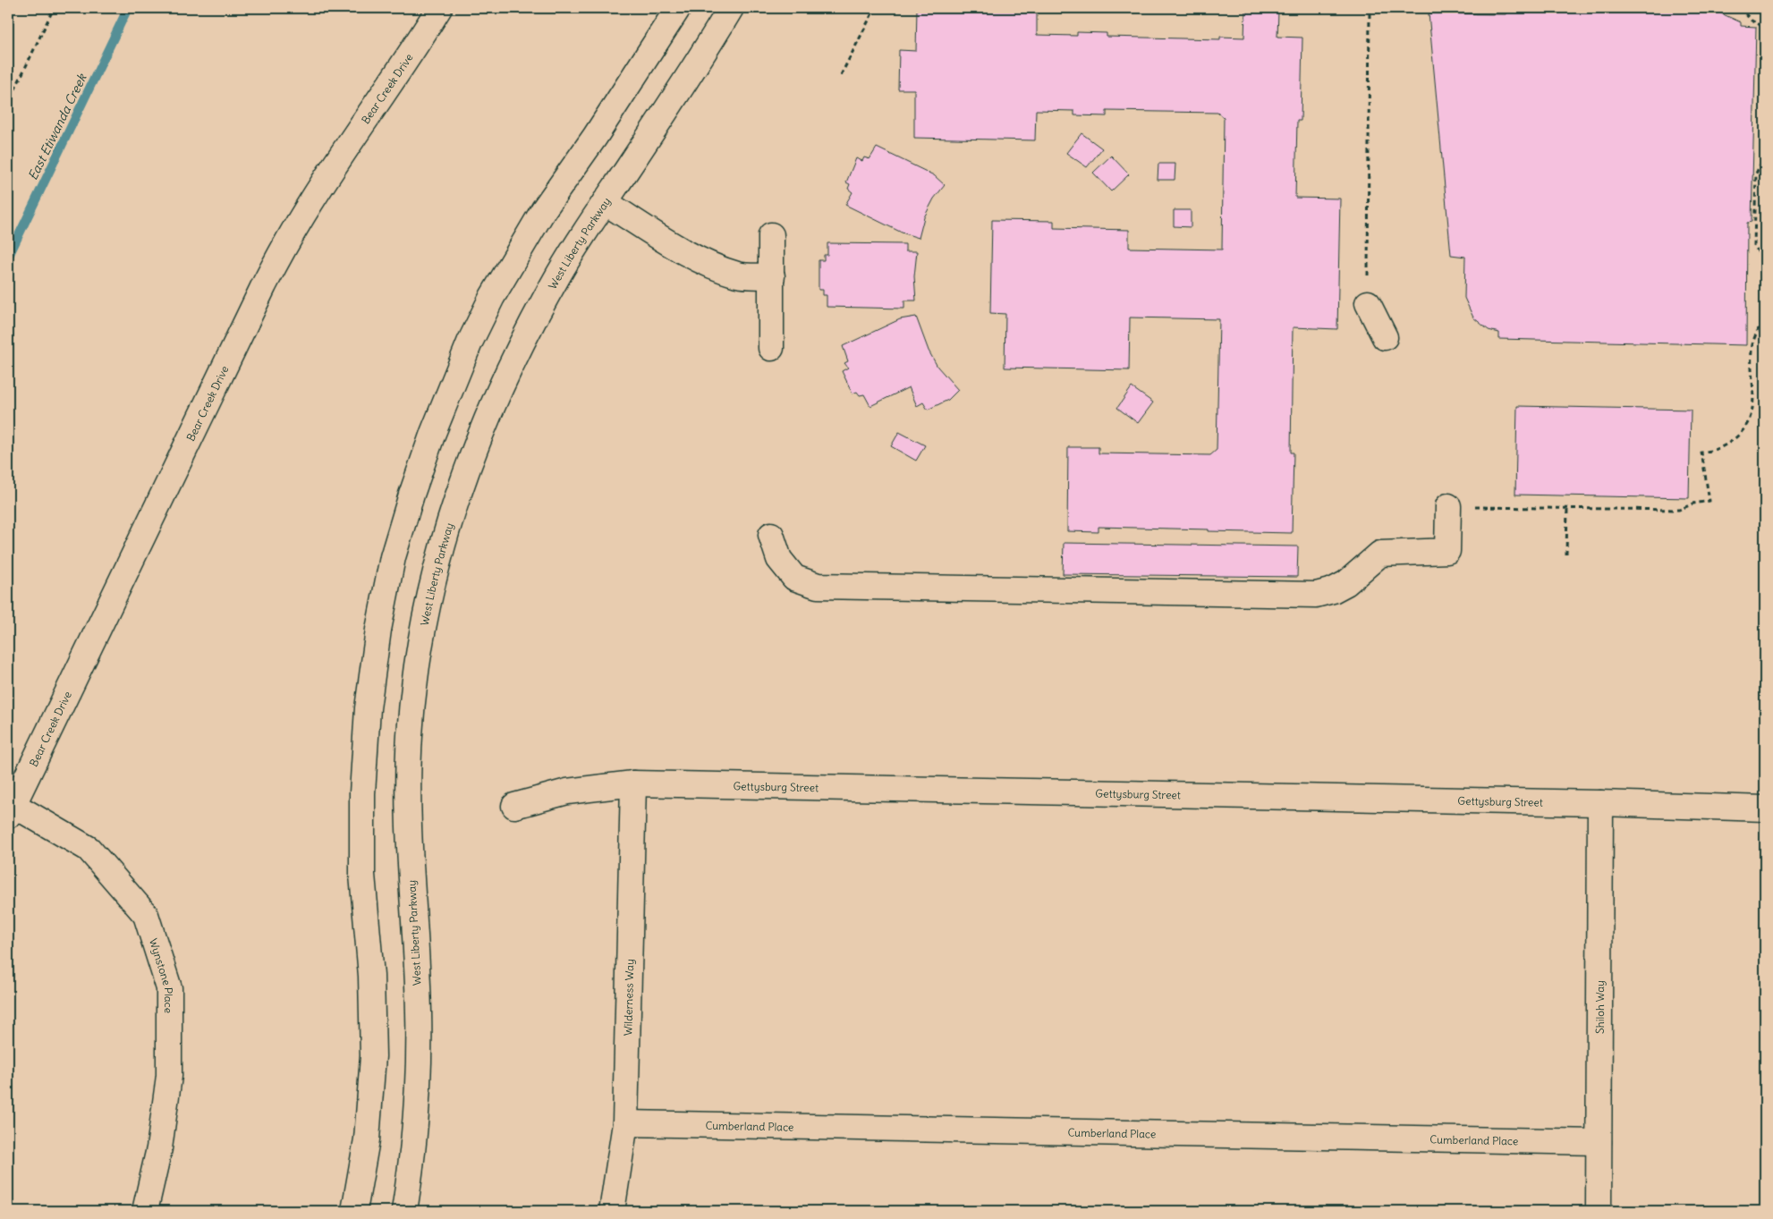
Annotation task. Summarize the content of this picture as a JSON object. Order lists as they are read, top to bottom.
{
  "streets": {
    "street": [
      "Bear Creek Drive",
      "West Liberty Parkway",
      "Gettysburg Street",
      "Wynstone Place",
      "Wilderness Way",
      "Shiloh Way",
      "Cumberland Place"
    ]
  },
  "crossings": [
    ["Bear Creek Drive", "Wynstone Place"],
    ["Gettysburg Street", "Wilderness Way"],
    ["Gettysburg Street", "Shiloh Way"],
    ["Wilderness Way", "Cumberland Place"],
    ["Shiloh Way", "Cumberland Place"]
  ],
  "water": ["East Etiwanda Creek"]
}
